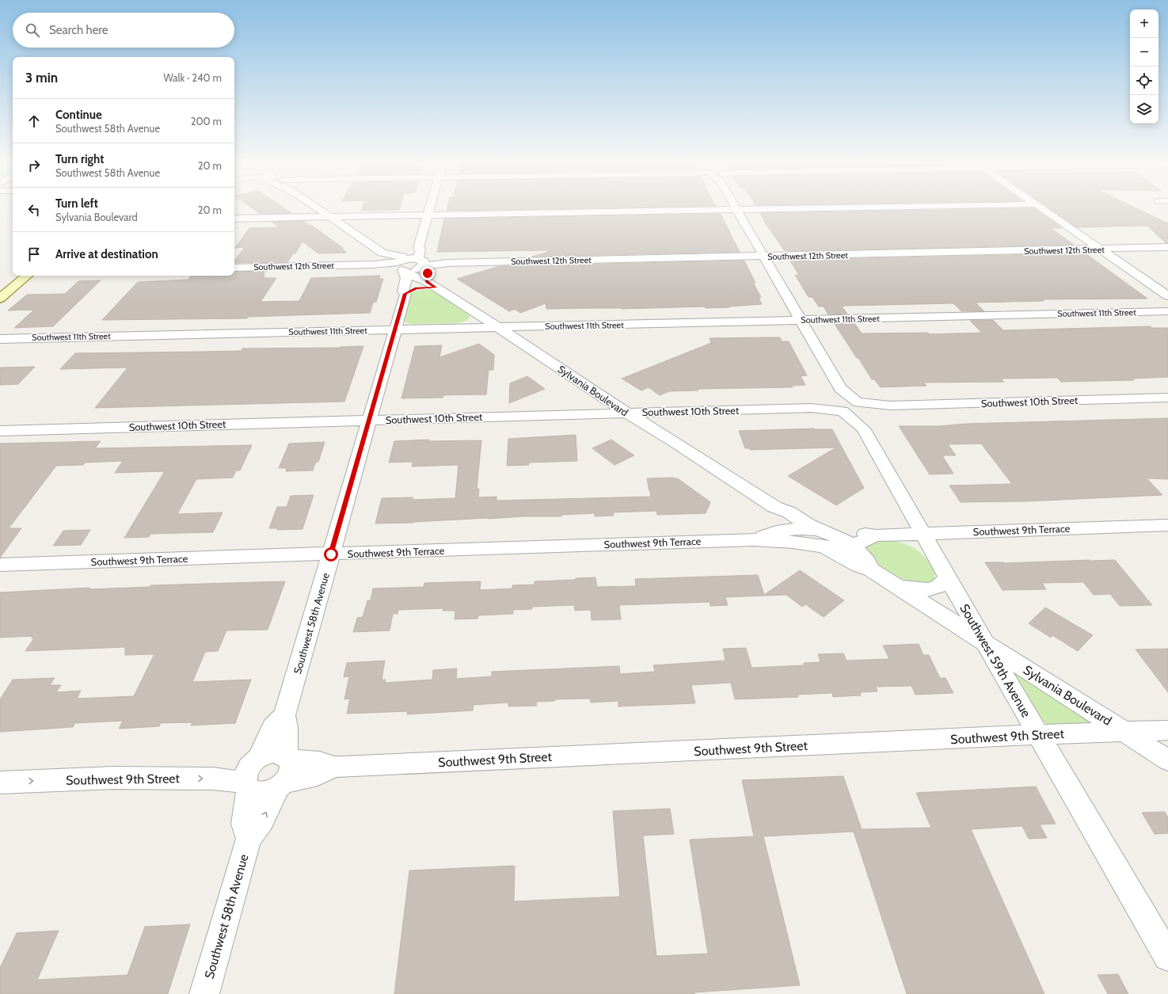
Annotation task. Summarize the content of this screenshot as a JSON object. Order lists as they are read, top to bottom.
{
  "streets": {
    "street": [
      "Southwest 12th Street",
      "Southwest 11th Street",
      "Sylvania Boulevard",
      "Southwest 10th Street",
      "Southwest 9th Terrace",
      "Southwest 58th Avenue",
      "Southwest 59th Avenue",
      "Southwest 9th Street"
    ]
  },
  "crossings": [
    ["Southwest 12th Street", "Sylvania Boulevard"],
    ["Southwest 12th Street", "Southwest 58th Avenue"],
    ["Southwest 12th Street", "Southwest 59th Avenue"],
    ["Southwest 11th Street", "Sylvania Boulevard"],
    ["Southwest 11th Street", "Southwest 58th Avenue"],
    ["Southwest 11th Street", "Southwest 59th Avenue"],
    ["Sylvania Boulevard", "Southwest 10th Street"],
    ["Sylvania Boulevard", "Southwest 9th Terrace"],
    ["Sylvania Boulevard", "Southwest 58th Avenue"],
    ["Sylvania Boulevard", "Southwest 59th Avenue"],
    ["Sylvania Boulevard", "Southwest 9th Street"],
    ["Southwest 10th Street", "Southwest 58th Avenue"],
    ["Southwest 10th Street", "Southwest 59th Avenue"],
    ["Southwest 9th Terrace", "Southwest 58th Avenue"],
    ["Southwest 9th Terrace", "Southwest 59th Avenue"],
    ["Southwest 58th Avenue", "Southwest 9th Street"],
    ["Southwest 59th Avenue", "Southwest 9th Street"]
  ],
  "page": {
    "map_buttons": ["+", "−"],
    "search": "Search here",
    "heading": ["3 min", "Walk · 240 m"],
    "list": [
      ["Continue", "Southwest 58th Avenue", "200 m"],
      ["Turn right", "Southwest 58th Avenue", "20 m"],
      ["Turn left", "Sylvania Boulevard", "20 m"],
      "Arrive at destination"
    ]
  }
}
